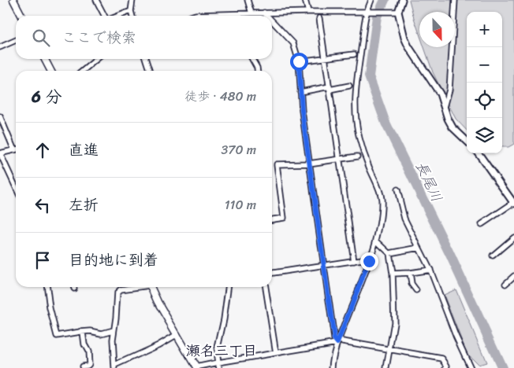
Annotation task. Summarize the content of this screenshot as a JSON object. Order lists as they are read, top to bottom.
{
  "districts": ["瀬名三丁目"],
  "water": ["長尾川"],
  "north": "bottom",
  "page": {
    "map_buttons": ["+", "−"],
    "search": "ここで検索",
    "heading": ["6 分", "徒歩 · 480 m"],
    "list": [
      ["直進", "370 m"],
      ["左折", "110 m"],
      "目的地に到着"
    ]
  }
}
